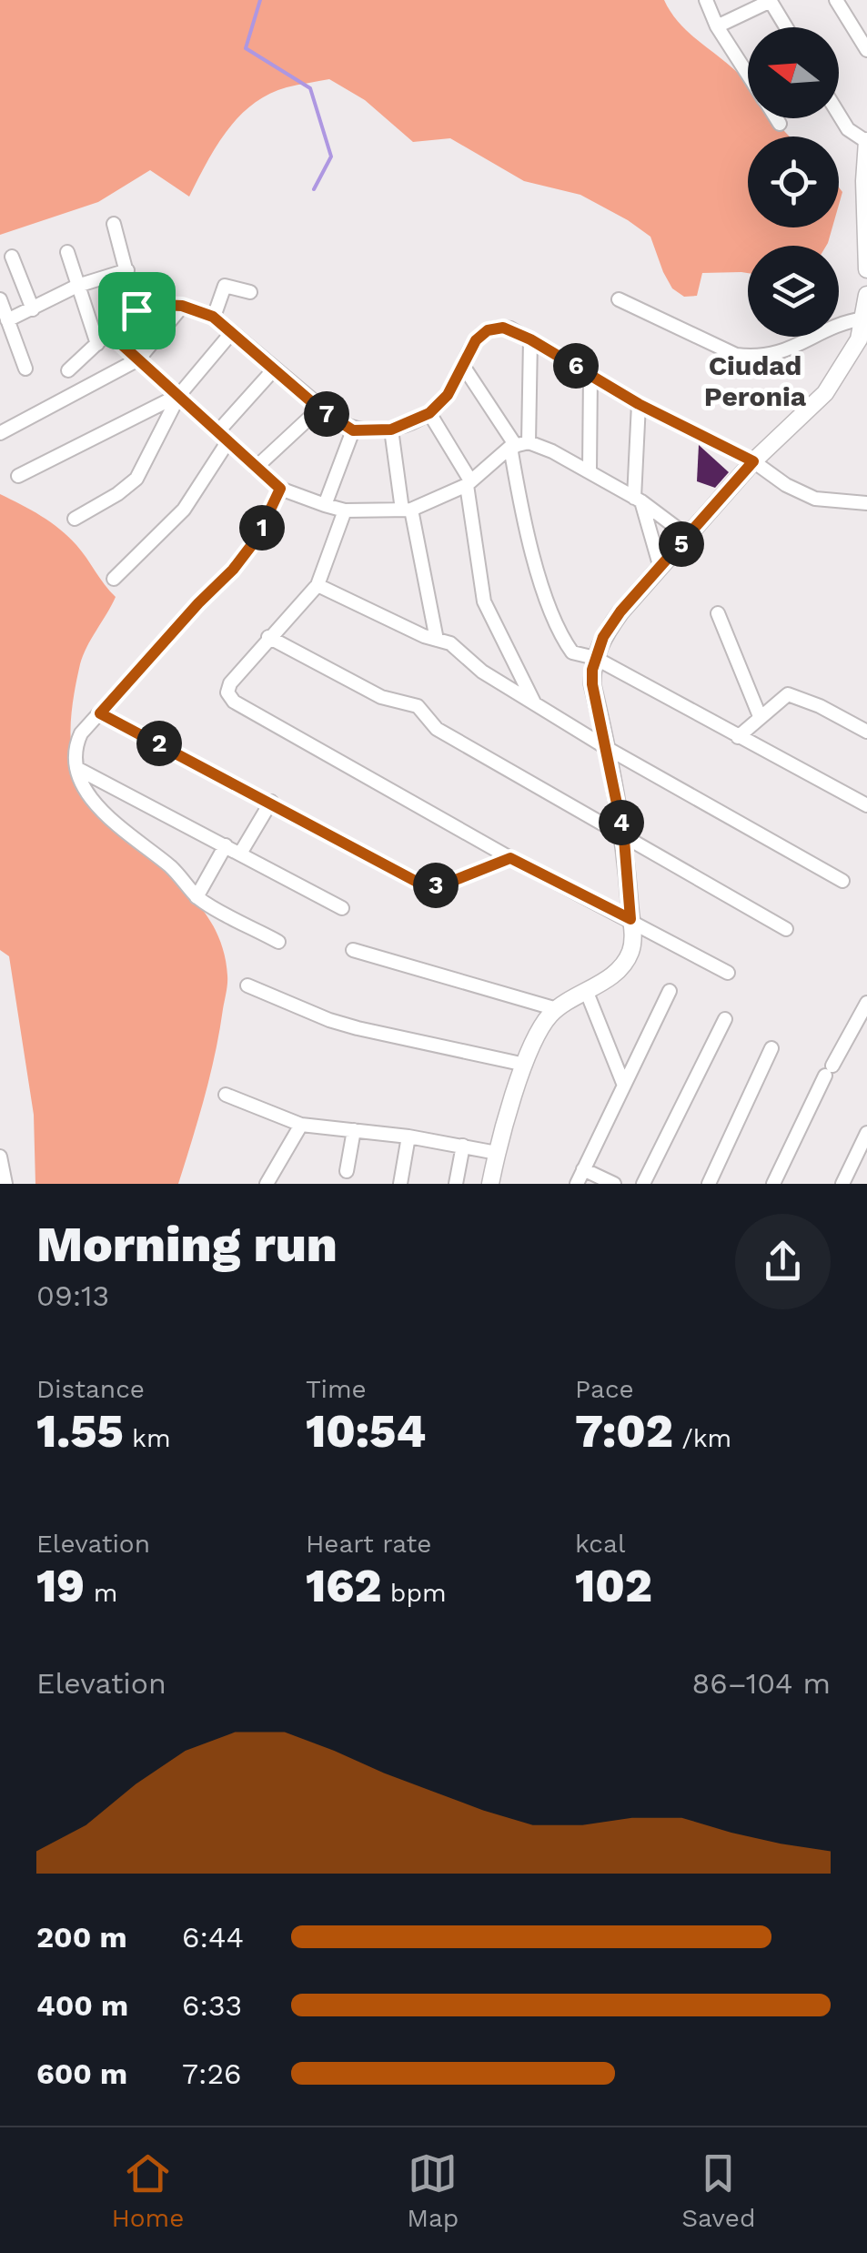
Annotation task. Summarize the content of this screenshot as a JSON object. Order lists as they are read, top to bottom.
{
  "districts": ["Ciudad Peronia"],
  "north": "left",
  "page": {
    "pins": [
      "6",
      "7",
      "1",
      "5",
      "2",
      "4",
      "3"
    ],
    "heading": ["Morning run", "09:13"],
    "stats": [
      ["Distance", "1.55 km"],
      ["Time", "10:54"],
      ["Pace", "7:02 /km"],
      ["Elevation", "19 m"],
      ["Heart rate", "162 bpm"],
      ["kcal", "102"]
    ],
    "chart": ["Elevation", "86–104 m"],
    "list": [
      {
        "name": "200 m",
        "note": "6:44"
      },
      {
        "name": "400 m",
        "note": "6:33"
      },
      {
        "name": "600 m",
        "note": "7:26"
      }
    ],
    "tabs": ["Home", "Map", "Saved"]
  }
}
